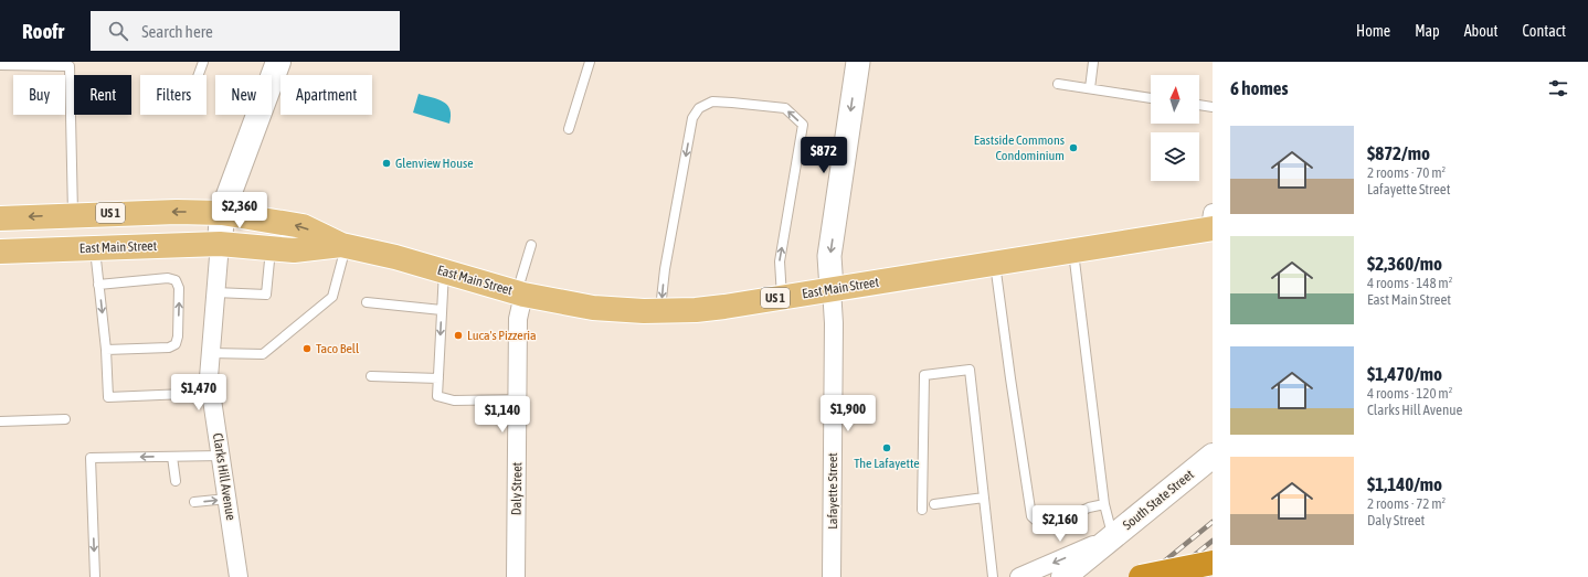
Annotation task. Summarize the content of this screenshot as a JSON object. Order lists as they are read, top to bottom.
{
  "streets": {
    "main road": ["US 1", "East Main Street", "South State Street"],
    "street": ["Clarks Hill Avenue", "Daly Street", "Lafayette Street"]
  },
  "crossings": [
    ["East Main Street", "Clarks Hill Avenue"],
    ["East Main Street", "Daly Street"],
    ["East Main Street", "Lafayette Street"]
  ],
  "one_way": ["Lafayette Street"],
  "places": [
    "Eastside Commons Condominium",
    "Glenview House",
    "Luca's Pizzeria",
    "Taco Bell",
    "The Lafayette"
  ],
  "north": "top",
  "page": {
    "header": "Roofr",
    "search": "Search here",
    "nav": [
      "Home",
      "Map",
      "About",
      "Contact"
    ],
    "heading": "6 homes",
    "chip": [
      "Buy",
      "Rent",
      "Filters",
      "New",
      "Apartment"
    ],
    "list": [
      {
        "name": "$872/mo",
        "note": "2 rooms · 70 m² · Lafayette Street"
      },
      {
        "name": "$2,360/mo",
        "note": "4 rooms · 148 m² · East Main Street"
      },
      {
        "name": "$1,470/mo",
        "note": "4 rooms · 120 m² · Clarks Hill Avenue"
      },
      {
        "name": "$1,140/mo",
        "note": "2 rooms · 72 m² · Daly Street"
      }
    ],
    "price": [
      "$872",
      "$2,360",
      "$1,470",
      "$1,900",
      "$1,140",
      "$2,160"
    ]
  }
}
